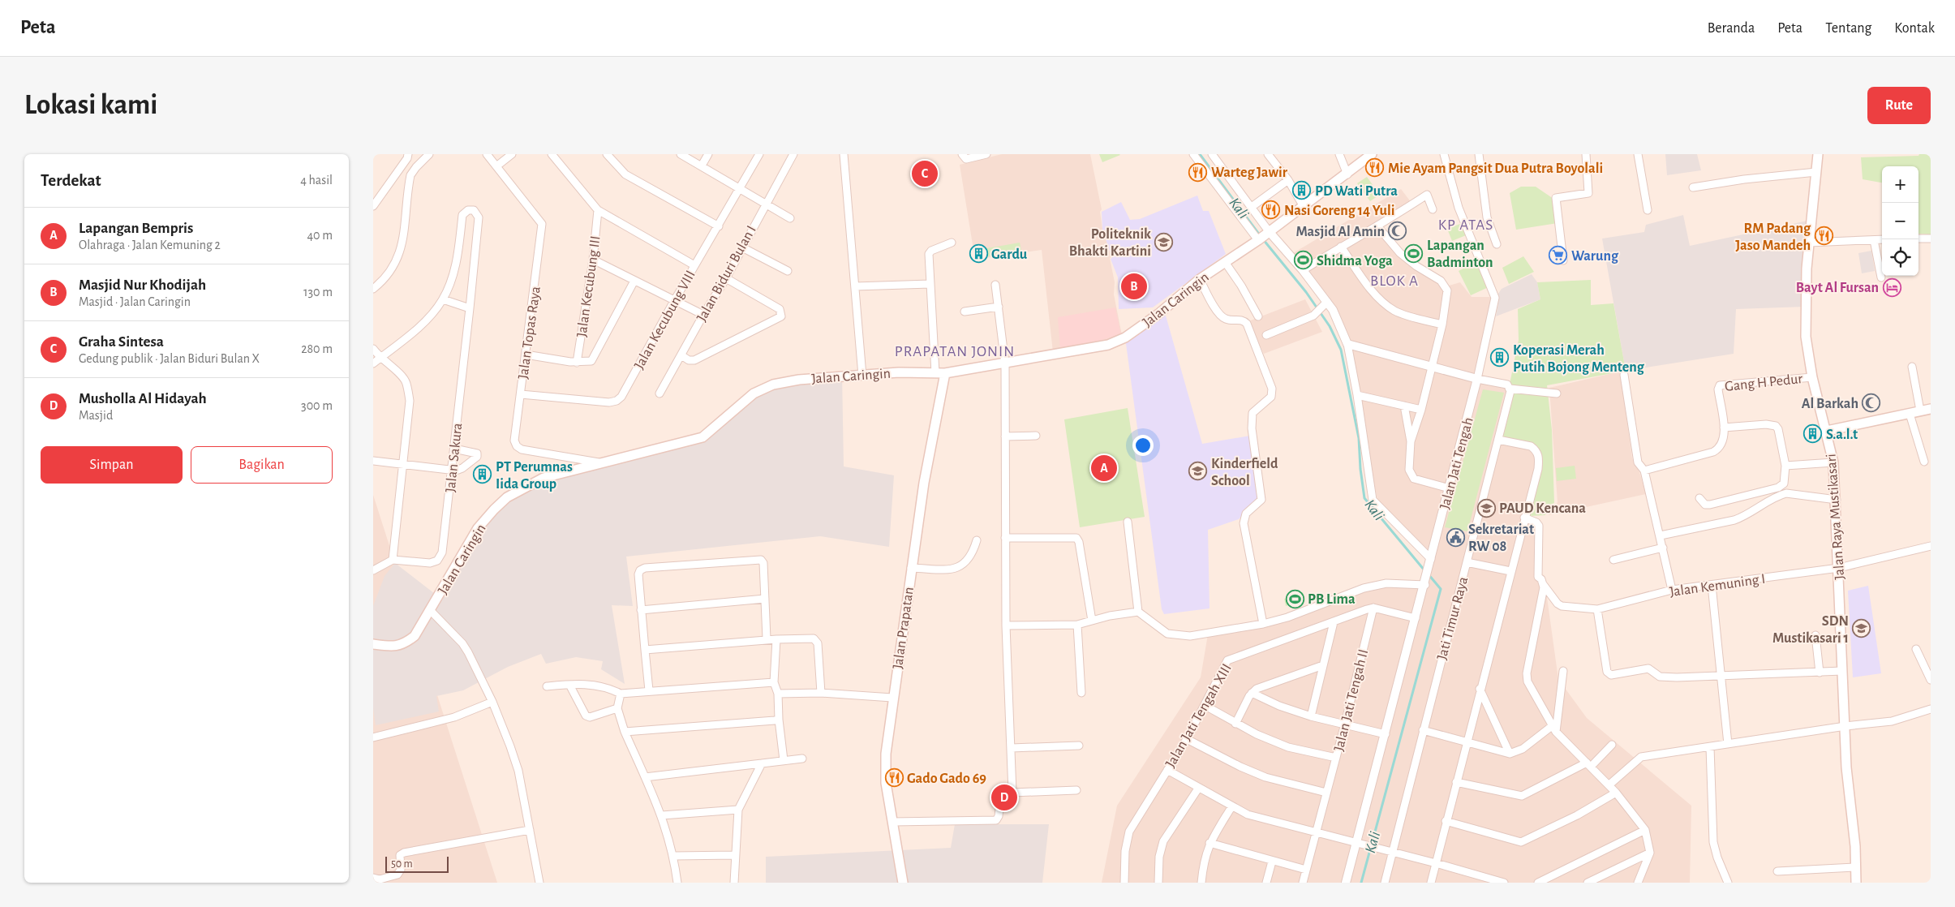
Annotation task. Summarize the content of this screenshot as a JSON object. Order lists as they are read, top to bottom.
{
  "streets": {
    "main road": ["Jalan Caringin", "Jalan Raya Mustikasari", "Jalan Prapatan"],
    "street": [
      "Jalan Biduri Bulan I",
      "Jalan Kecubung III",
      "Jalan Kecubung VIII",
      "Jalan Topas Raya",
      "Gang H Pedur",
      "Jalan Sakura",
      "Jalan Jati Tengah",
      "Jalan Kemuning I",
      "Jati Timur Raya",
      "Jalan Jati Tengah II",
      "Jalan Jati Tengah XIII"
    ]
  },
  "crossings": [
    ["Jalan Caringin", "Jalan Topas Raya"],
    ["Jalan Caringin", "Jalan Prapatan"],
    ["Jalan Kecubung VIII", "Jalan Topas Raya"],
    ["Gang H Pedur", "Jalan Raya Mustikasari"],
    ["Jalan Raya Mustikasari", "Jalan Kemuning I"],
    ["Jalan Jati Tengah II", "Jalan Jati Tengah XIII"]
  ],
  "districts": ["KP ATAS", "BLOK A", "PRAPATAN JONIN"],
  "water": ["Kali"],
  "places": {
    "restaurant": [
      "Mie Ayam Pangsit Dua Putra Boyolali",
      "Warteg Jawir",
      "Nasi Goreng 14 Yuli",
      "RM Padang Jaso Mandeh",
      "Gado Gado 69"
    ],
    "building": [
      "PD Wati Putra",
      "Gardu",
      "Koperasi Merah Putih Bojong Menteng",
      "S.a.l.t",
      "PT Perumnas Iida Group"
    ],
    "mosque": ["Masjid Al Amin", "Al Barkah"],
    "school or university": [
      "Politeknik Bhakti Kartini",
      "Kinderfield School",
      "PAUD Kencana",
      "SDN Mustikasari 1"
    ],
    "sports": ["Lapangan Badminton", "Shidma Yoga", "PB Lima"],
    "supermarket": ["Warung"],
    "hotel": ["Bayt Al Fursan"],
    "public building": ["Sekretariat RW 08"]
  },
  "scale_bar": "50 m",
  "page": {
    "header": "Peta",
    "nav": [
      "Beranda",
      "Peta",
      "Tentang",
      "Kontak"
    ],
    "buttons": [
      "Rute",
      ["Simpan", "Bagikan"]
    ],
    "title": "Lokasi kami",
    "heading": ["Terdekat", "4 hasil"],
    "pins": [
      "C",
      "B",
      "A",
      "D"
    ],
    "map_buttons": ["+", "−"],
    "list": [
      {
        "mark": "A",
        "name": "Lapangan Bempris",
        "note": "Olahraga · Jalan Kemuning 2",
        "value": "40 m"
      },
      {
        "mark": "B",
        "name": "Masjid Nur Khodijah",
        "note": "Masjid · Jalan Caringin",
        "value": "130 m"
      },
      {
        "mark": "C",
        "name": "Graha Sintesa",
        "note": "Gedung publik · Jalan Biduri Bulan X",
        "value": "280 m"
      },
      {
        "mark": "D",
        "name": "Musholla Al Hidayah",
        "note": "Masjid",
        "value": "300 m"
      }
    ],
    "scale": "50 m"
  }
}
